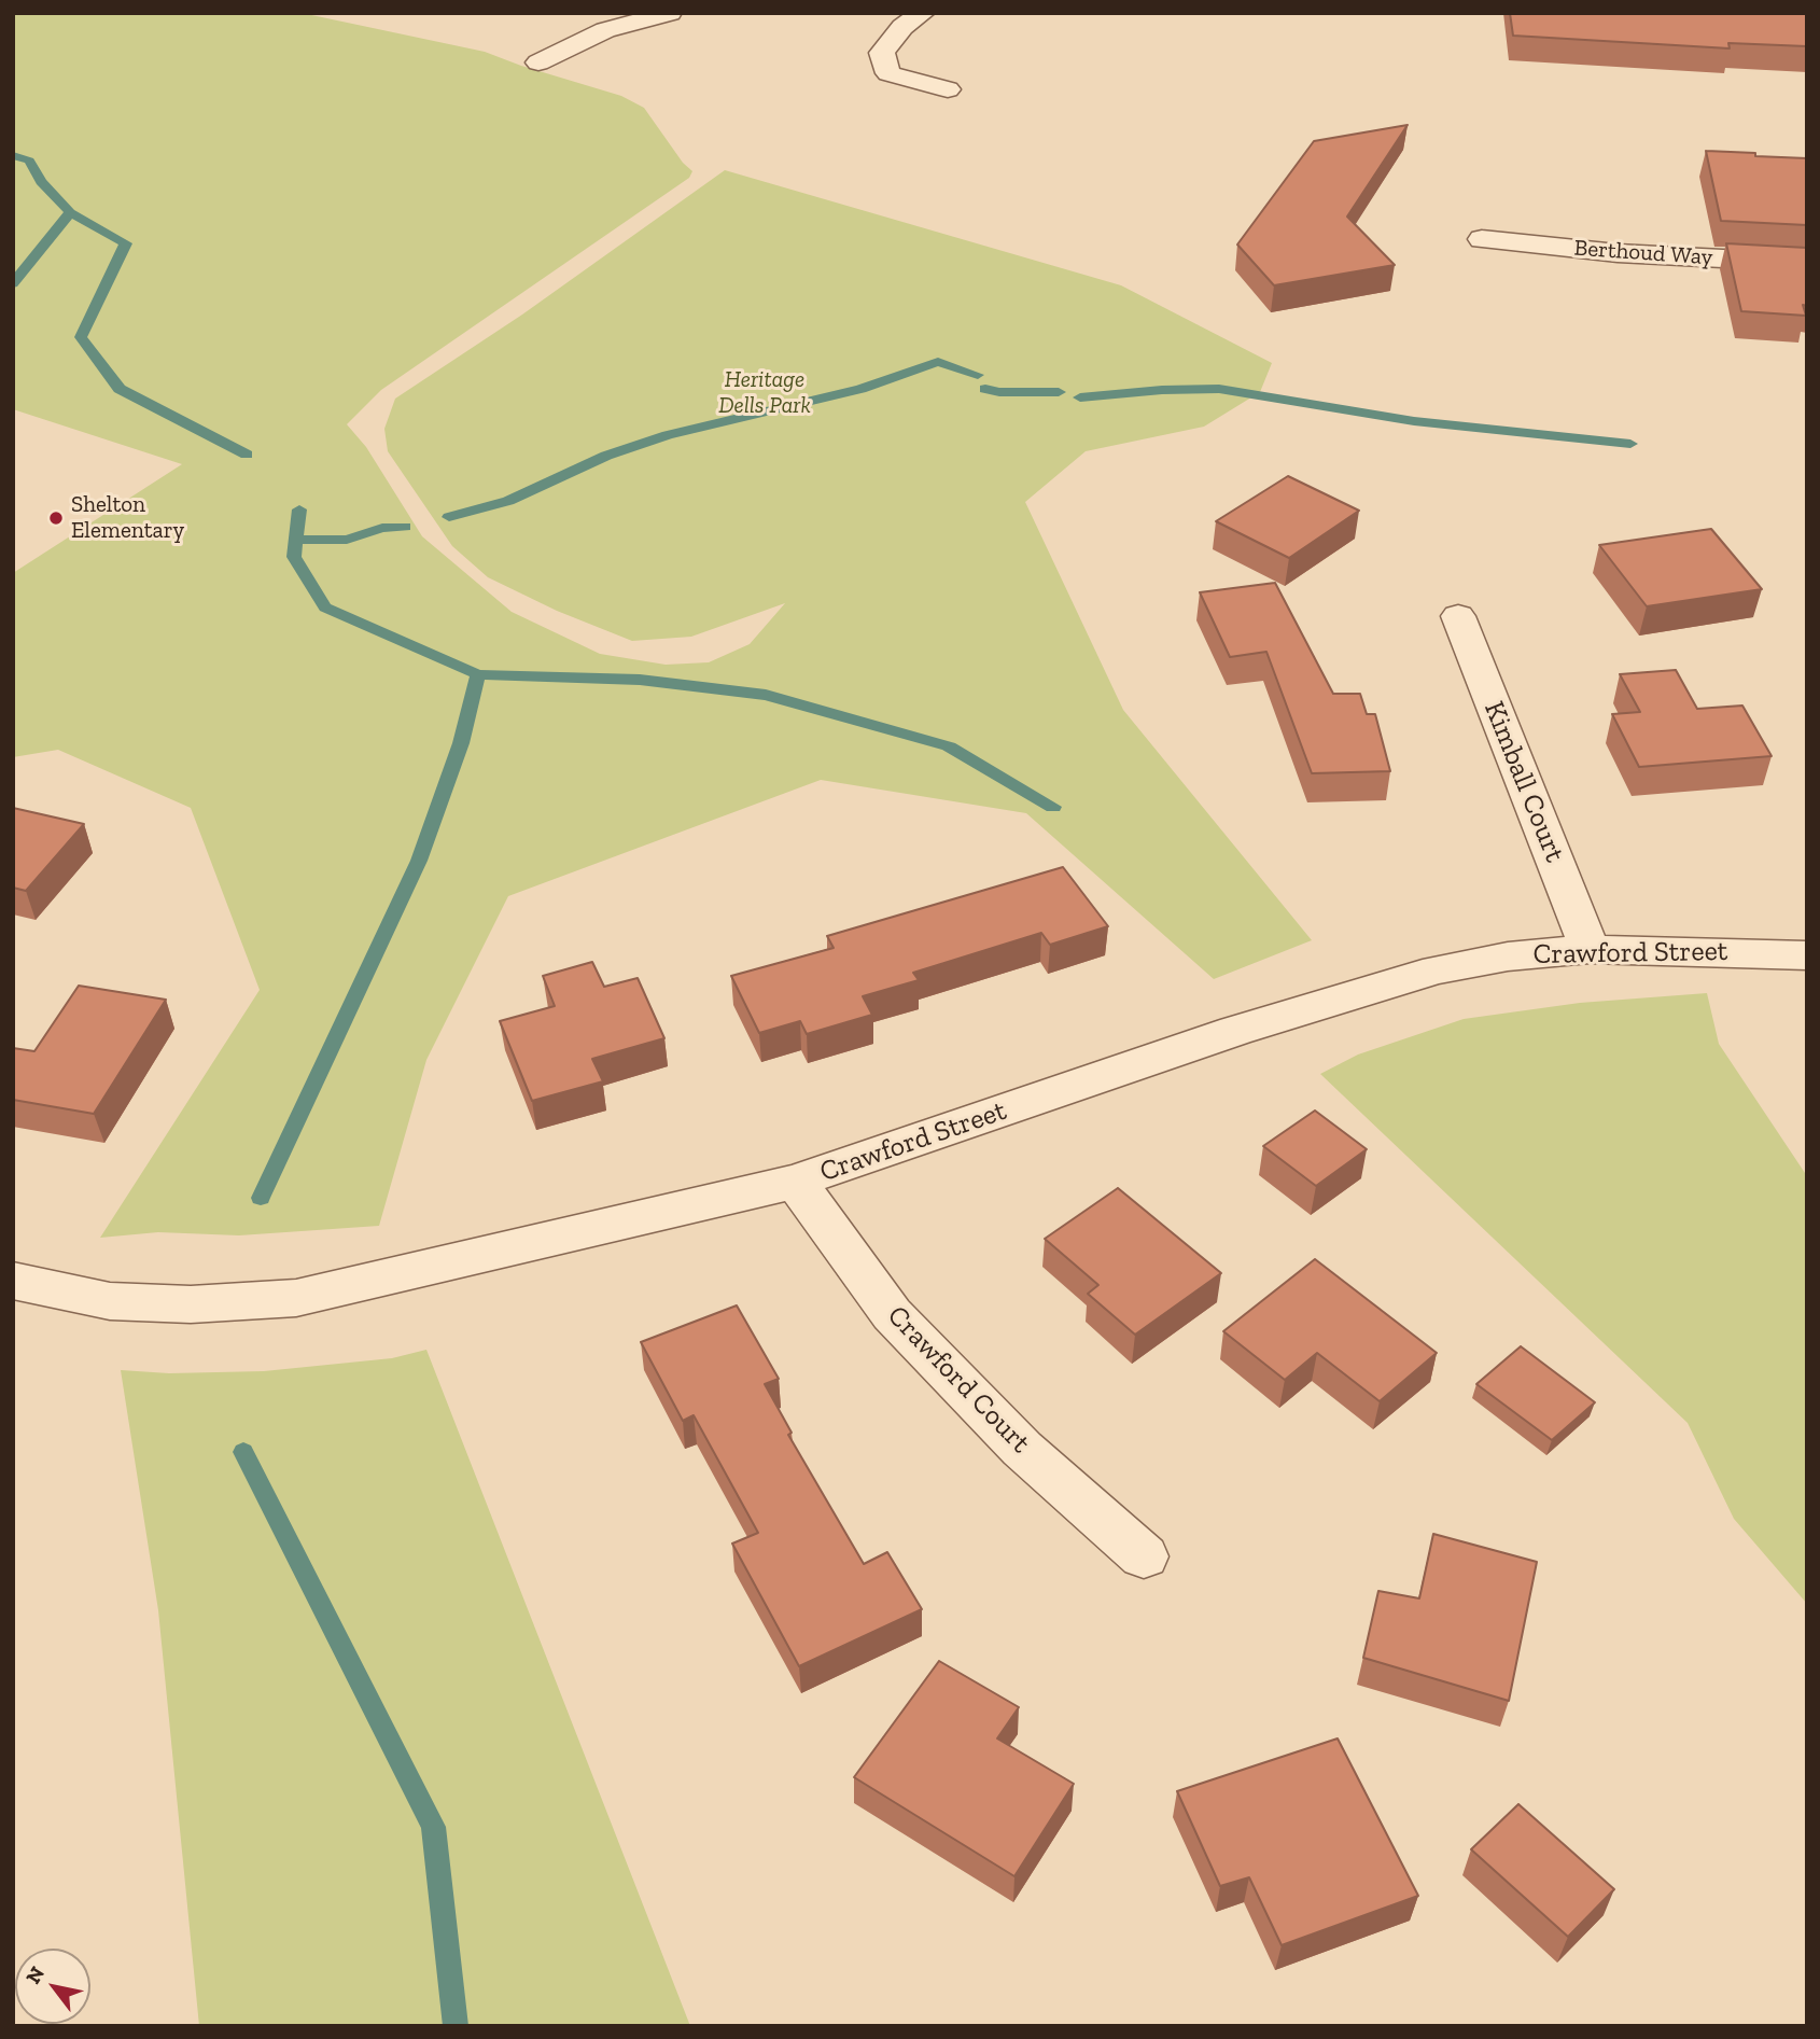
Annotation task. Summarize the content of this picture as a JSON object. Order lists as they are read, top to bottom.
{
  "streets": {
    "street": [
      "Berthoud Way",
      "Kimball Court",
      "Crawford Street",
      "Crawford Court"
    ]
  },
  "crossings": [
    ["Kimball Court", "Crawford Street"],
    ["Crawford Street", "Crawford Court"]
  ],
  "parks": ["Heritage Dells Park"],
  "places": ["Shelton Elementary"],
  "north": "top left"
}
